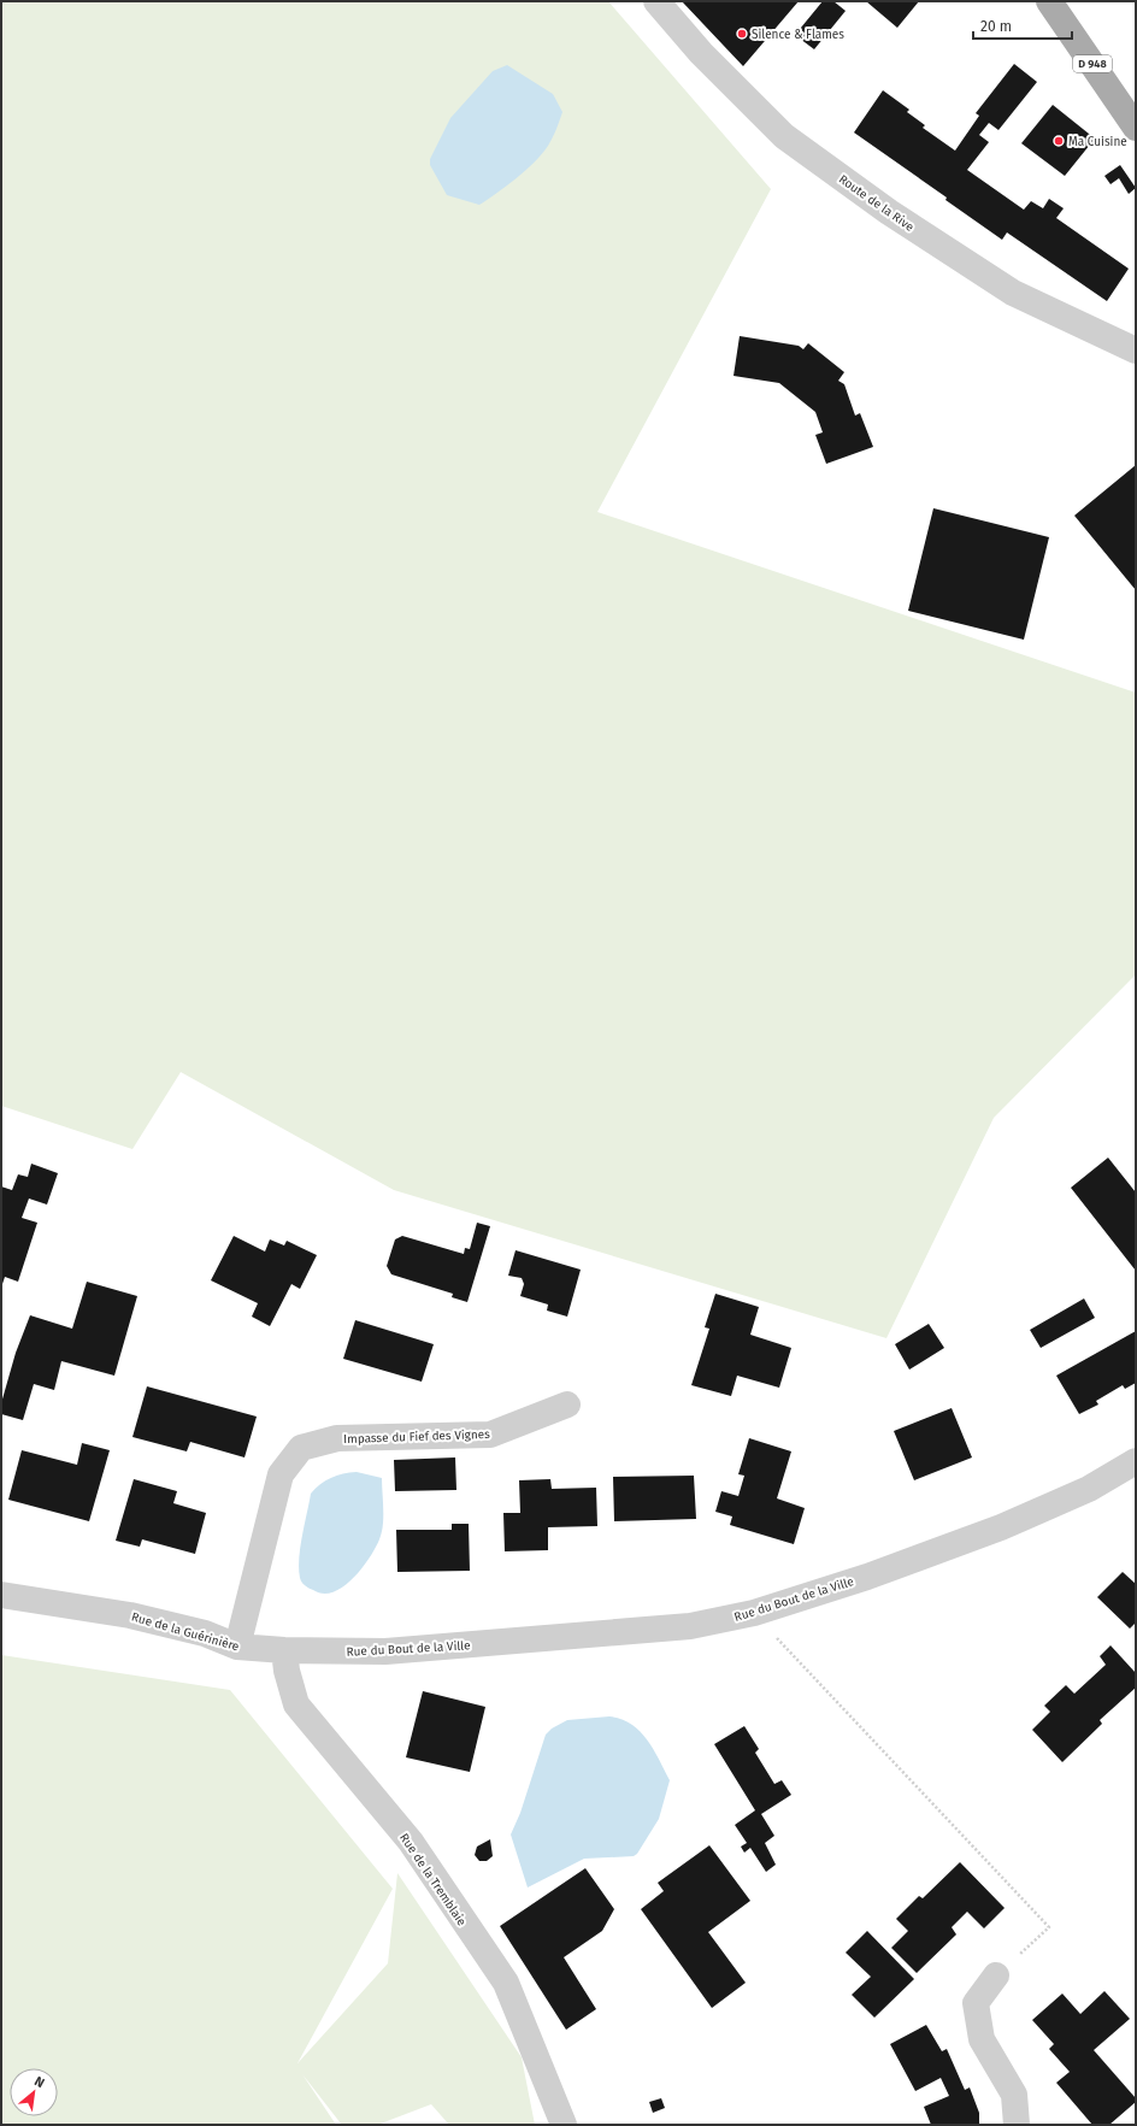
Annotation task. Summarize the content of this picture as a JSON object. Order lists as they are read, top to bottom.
{
  "streets": {
    "main road": ["D 948"],
    "street": [
      "Route de la Rive",
      "Impasse du Fief des Vignes",
      "Rue du Bout de la Ville",
      "Rue de la Guérinière",
      "Rue de la Tremblaie"
    ]
  },
  "crossings": [
    ["Impasse du Fief des Vignes", "Rue de la Guérinière"],
    ["Rue du Bout de la Ville", "Rue de la Guérinière"],
    ["Rue du Bout de la Ville", "Rue de la Tremblaie"],
    ["Rue de la Guérinière", "Rue de la Tremblaie"]
  ],
  "places": ["Silence & Flames", "Ma Cuisine"],
  "scale_bar": "20 m",
  "north": "top right"
}
